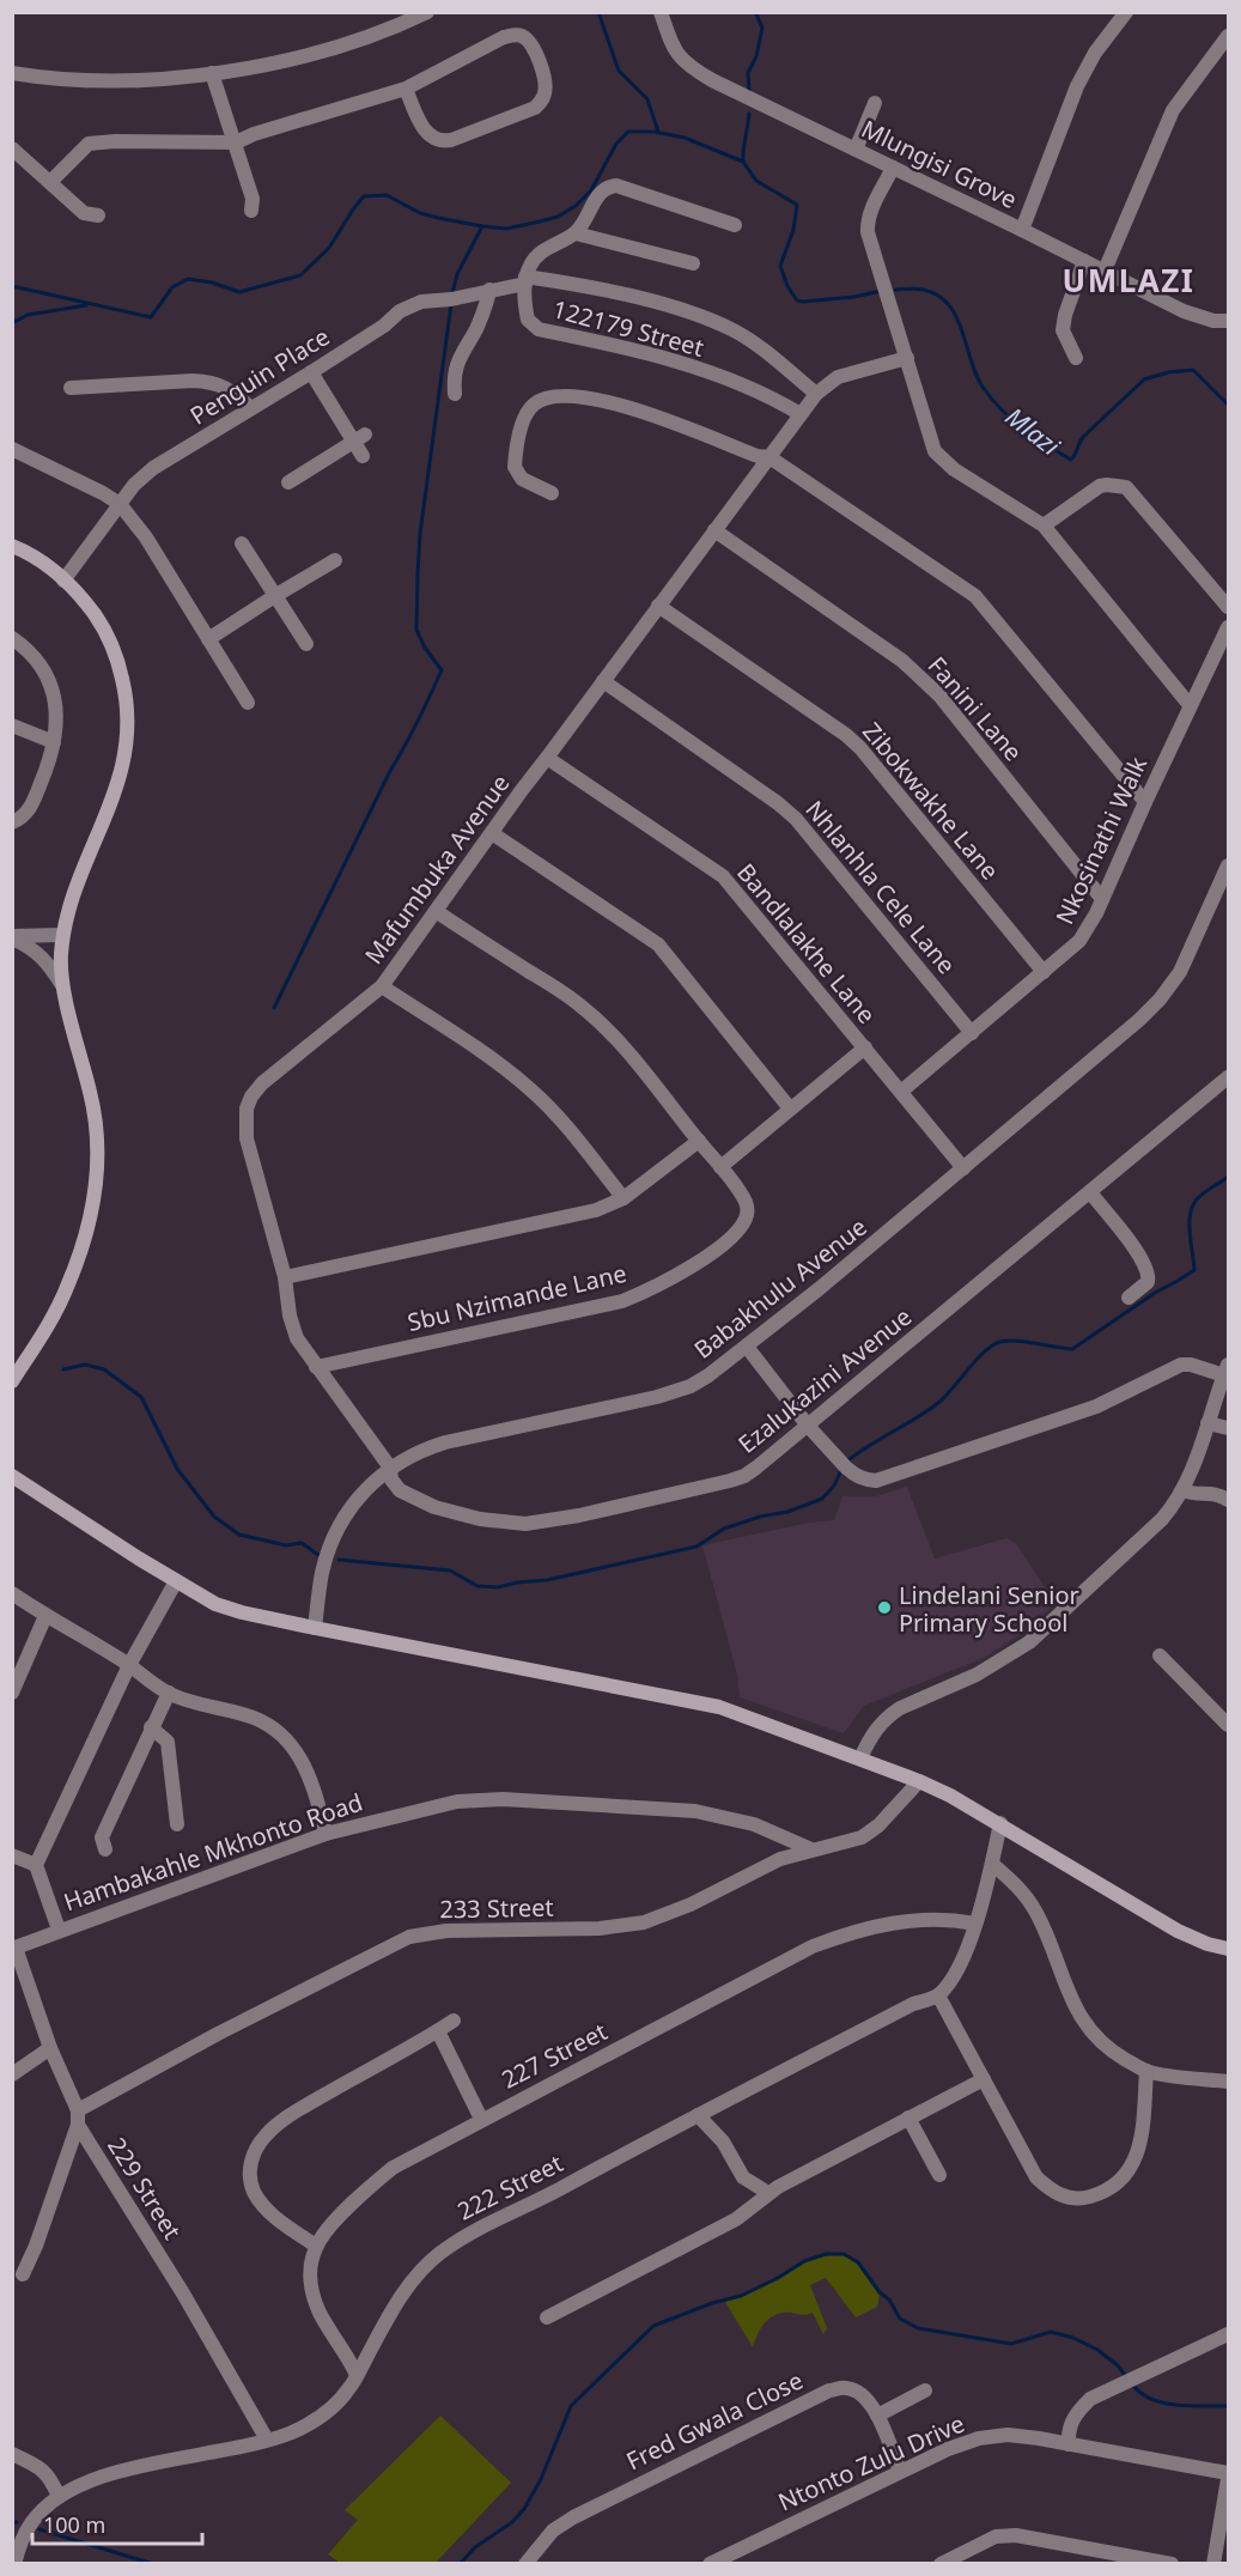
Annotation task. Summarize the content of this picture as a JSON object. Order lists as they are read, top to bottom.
{
  "streets": {
    "street": [
      "Mlungisi Grove",
      "122179 Street",
      "Penguin Place",
      "Fanini Lane",
      "Zibokwakhe Lane",
      "Nkosinathi Walk",
      "Mafumbuka Avenue",
      "Nhlanhla Cele Lane",
      "Bandlalakhe Lane",
      "Babakhulu Avenue",
      "Sbu Nzimande Lane",
      "Ezalukazini Avenue",
      "Hambakahle Mkhonto Road",
      "233 Street",
      "227 Street",
      "222 Street",
      "229 Street",
      "Fred Gwala Close",
      "Ntonto Zulu Drive"
    ]
  },
  "crossings": [
    ["122179 Street", "Penguin Place"],
    ["122179 Street", "Mafumbuka Avenue"],
    ["Penguin Place", "Mafumbuka Avenue"],
    ["Fanini Lane", "Nkosinathi Walk"],
    ["Fanini Lane", "Mafumbuka Avenue"],
    ["Zibokwakhe Lane", "Nkosinathi Walk"],
    ["Zibokwakhe Lane", "Mafumbuka Avenue"],
    ["Nkosinathi Walk", "Nhlanhla Cele Lane"],
    ["Nkosinathi Walk", "Bandlalakhe Lane"],
    ["Mafumbuka Avenue", "Nhlanhla Cele Lane"],
    ["Mafumbuka Avenue", "Bandlalakhe Lane"],
    ["Mafumbuka Avenue", "Babakhulu Avenue"],
    ["Mafumbuka Avenue", "Sbu Nzimande Lane"],
    ["Mafumbuka Avenue", "Ezalukazini Avenue"],
    ["Bandlalakhe Lane", "Babakhulu Avenue"],
    ["Babakhulu Avenue", "Ezalukazini Avenue"],
    ["Hambakahle Mkhonto Road", "233 Street"],
    ["Hambakahle Mkhonto Road", "229 Street"],
    ["233 Street", "229 Street"],
    ["227 Street", "222 Street"],
    ["222 Street", "229 Street"],
    ["Fred Gwala Close", "Ntonto Zulu Drive"]
  ],
  "districts": ["UMLAZI"],
  "water": ["Mlazi"],
  "places": ["Lindelani Senior Primary School"],
  "scale_bar": "100 m"
}
